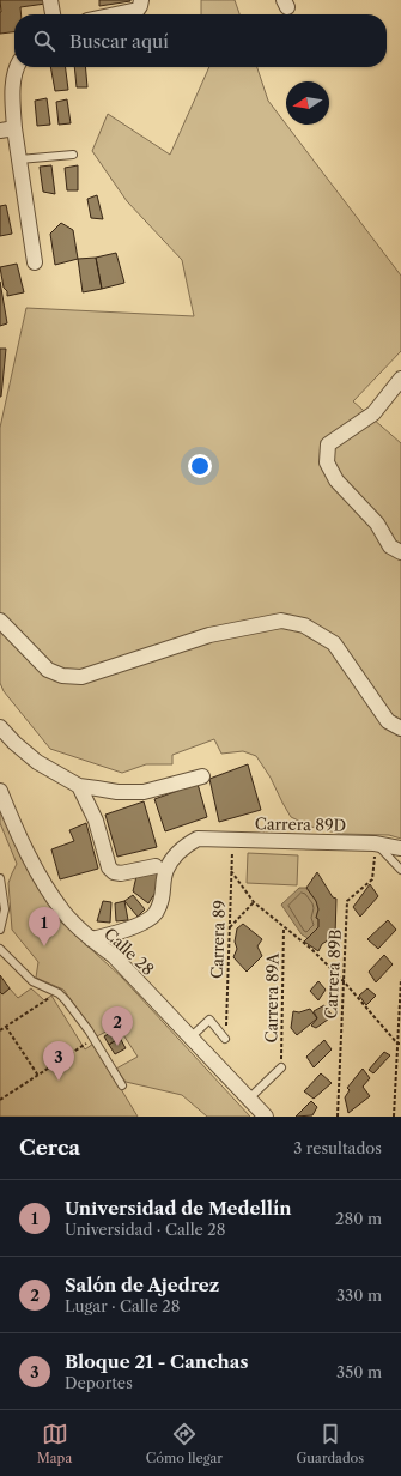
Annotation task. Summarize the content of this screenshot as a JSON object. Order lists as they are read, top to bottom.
{
  "streets": {
    "street": ["Carrera 89D", "Calle 28"],
    "path": ["Carrera 89", "Carrera 89B", "Carrera 89A"]
  },
  "crossings": [
    ["Carrera 89D", "Carrera 89"],
    ["Carrera 89D", "Calle 28"],
    ["Carrera 89D", "Carrera 89B"]
  ],
  "north": "left",
  "page": {
    "search": "Buscar aquí",
    "pins": ["1", "2", "3"],
    "heading": ["Cerca", "3 resultados"],
    "list": [
      {
        "mark": "1",
        "name": "Universidad de Medellín",
        "note": "Universidad · Calle 28",
        "value": "280 m"
      },
      {
        "mark": "2",
        "name": "Salón de Ajedrez",
        "note": "Lugar · Calle 28",
        "value": "330 m"
      },
      {
        "mark": "3",
        "name": "Bloque 21 - Canchas",
        "note": "Deportes",
        "value": "350 m"
      }
    ],
    "nav": ["Mapa", "Cómo llegar", "Guardados"]
  }
}
